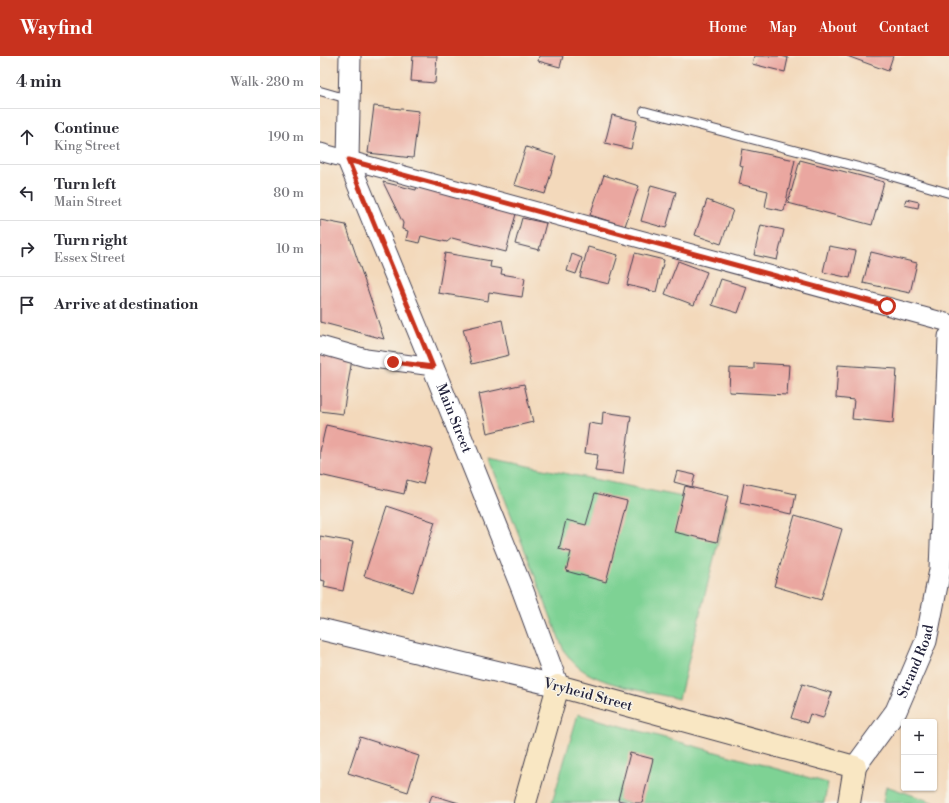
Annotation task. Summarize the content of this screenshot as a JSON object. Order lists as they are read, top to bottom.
{
  "streets": {
    "main road": ["Strand Road", "Vryheid Street"],
    "street": ["Main Street"]
  },
  "crossings": [
    ["Main Street", "Vryheid Street"],
    ["Strand Road", "Vryheid Street"]
  ],
  "page": {
    "header": "Wayfind",
    "nav": [
      "Home",
      "Map",
      "About",
      "Contact"
    ],
    "heading": ["4 min", "Walk · 280 m"],
    "list": [
      ["Continue", "King Street", "190 m"],
      ["Turn left", "Main Street", "80 m"],
      ["Turn right", "Essex Street", "10 m"],
      "Arrive at destination"
    ],
    "map_buttons": ["+", "−"]
  }
}
